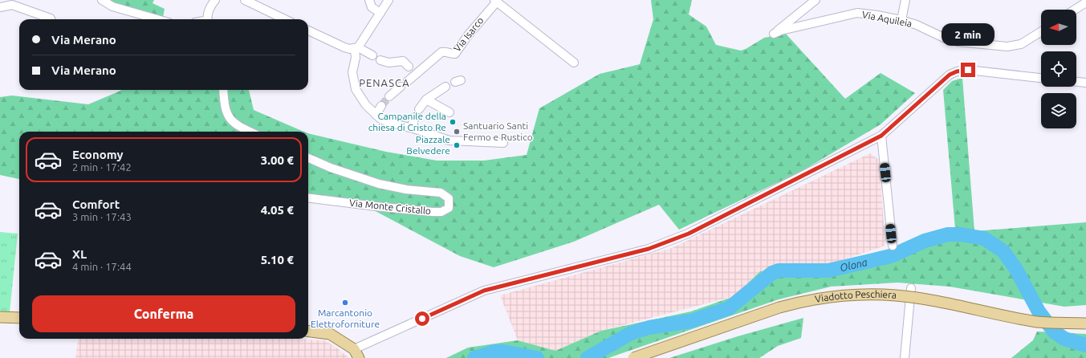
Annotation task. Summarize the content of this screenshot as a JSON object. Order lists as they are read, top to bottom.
{
  "streets": {
    "main road": ["Viadotto Peschiera"],
    "street": ["Via Aquileia", "Via Isarco", "Via Monte Cristallo"]
  },
  "districts": ["PENASCA"],
  "water": ["Olona"],
  "places": [
    "Campanile della chiesa di Cristo Re",
    "Santuario Santi Fermo e Rustico",
    "Piazzale Belvedere",
    "Marcantonio Elettroforniture"
  ],
  "north": "left",
  "page": {
    "banner": ["Via Merano", "Via Merano"],
    "bubble": "2 min",
    "list": [
      {
        "name": "Economy",
        "note": "2 min · 17:42",
        "value": "3.00 €"
      },
      {
        "name": "Comfort",
        "note": "3 min · 17:43",
        "value": "4.05 €"
      },
      {
        "name": "XL",
        "note": "4 min · 17:44",
        "value": "5.10 €"
      }
    ],
    "buttons": "Conferma"
  }
}
